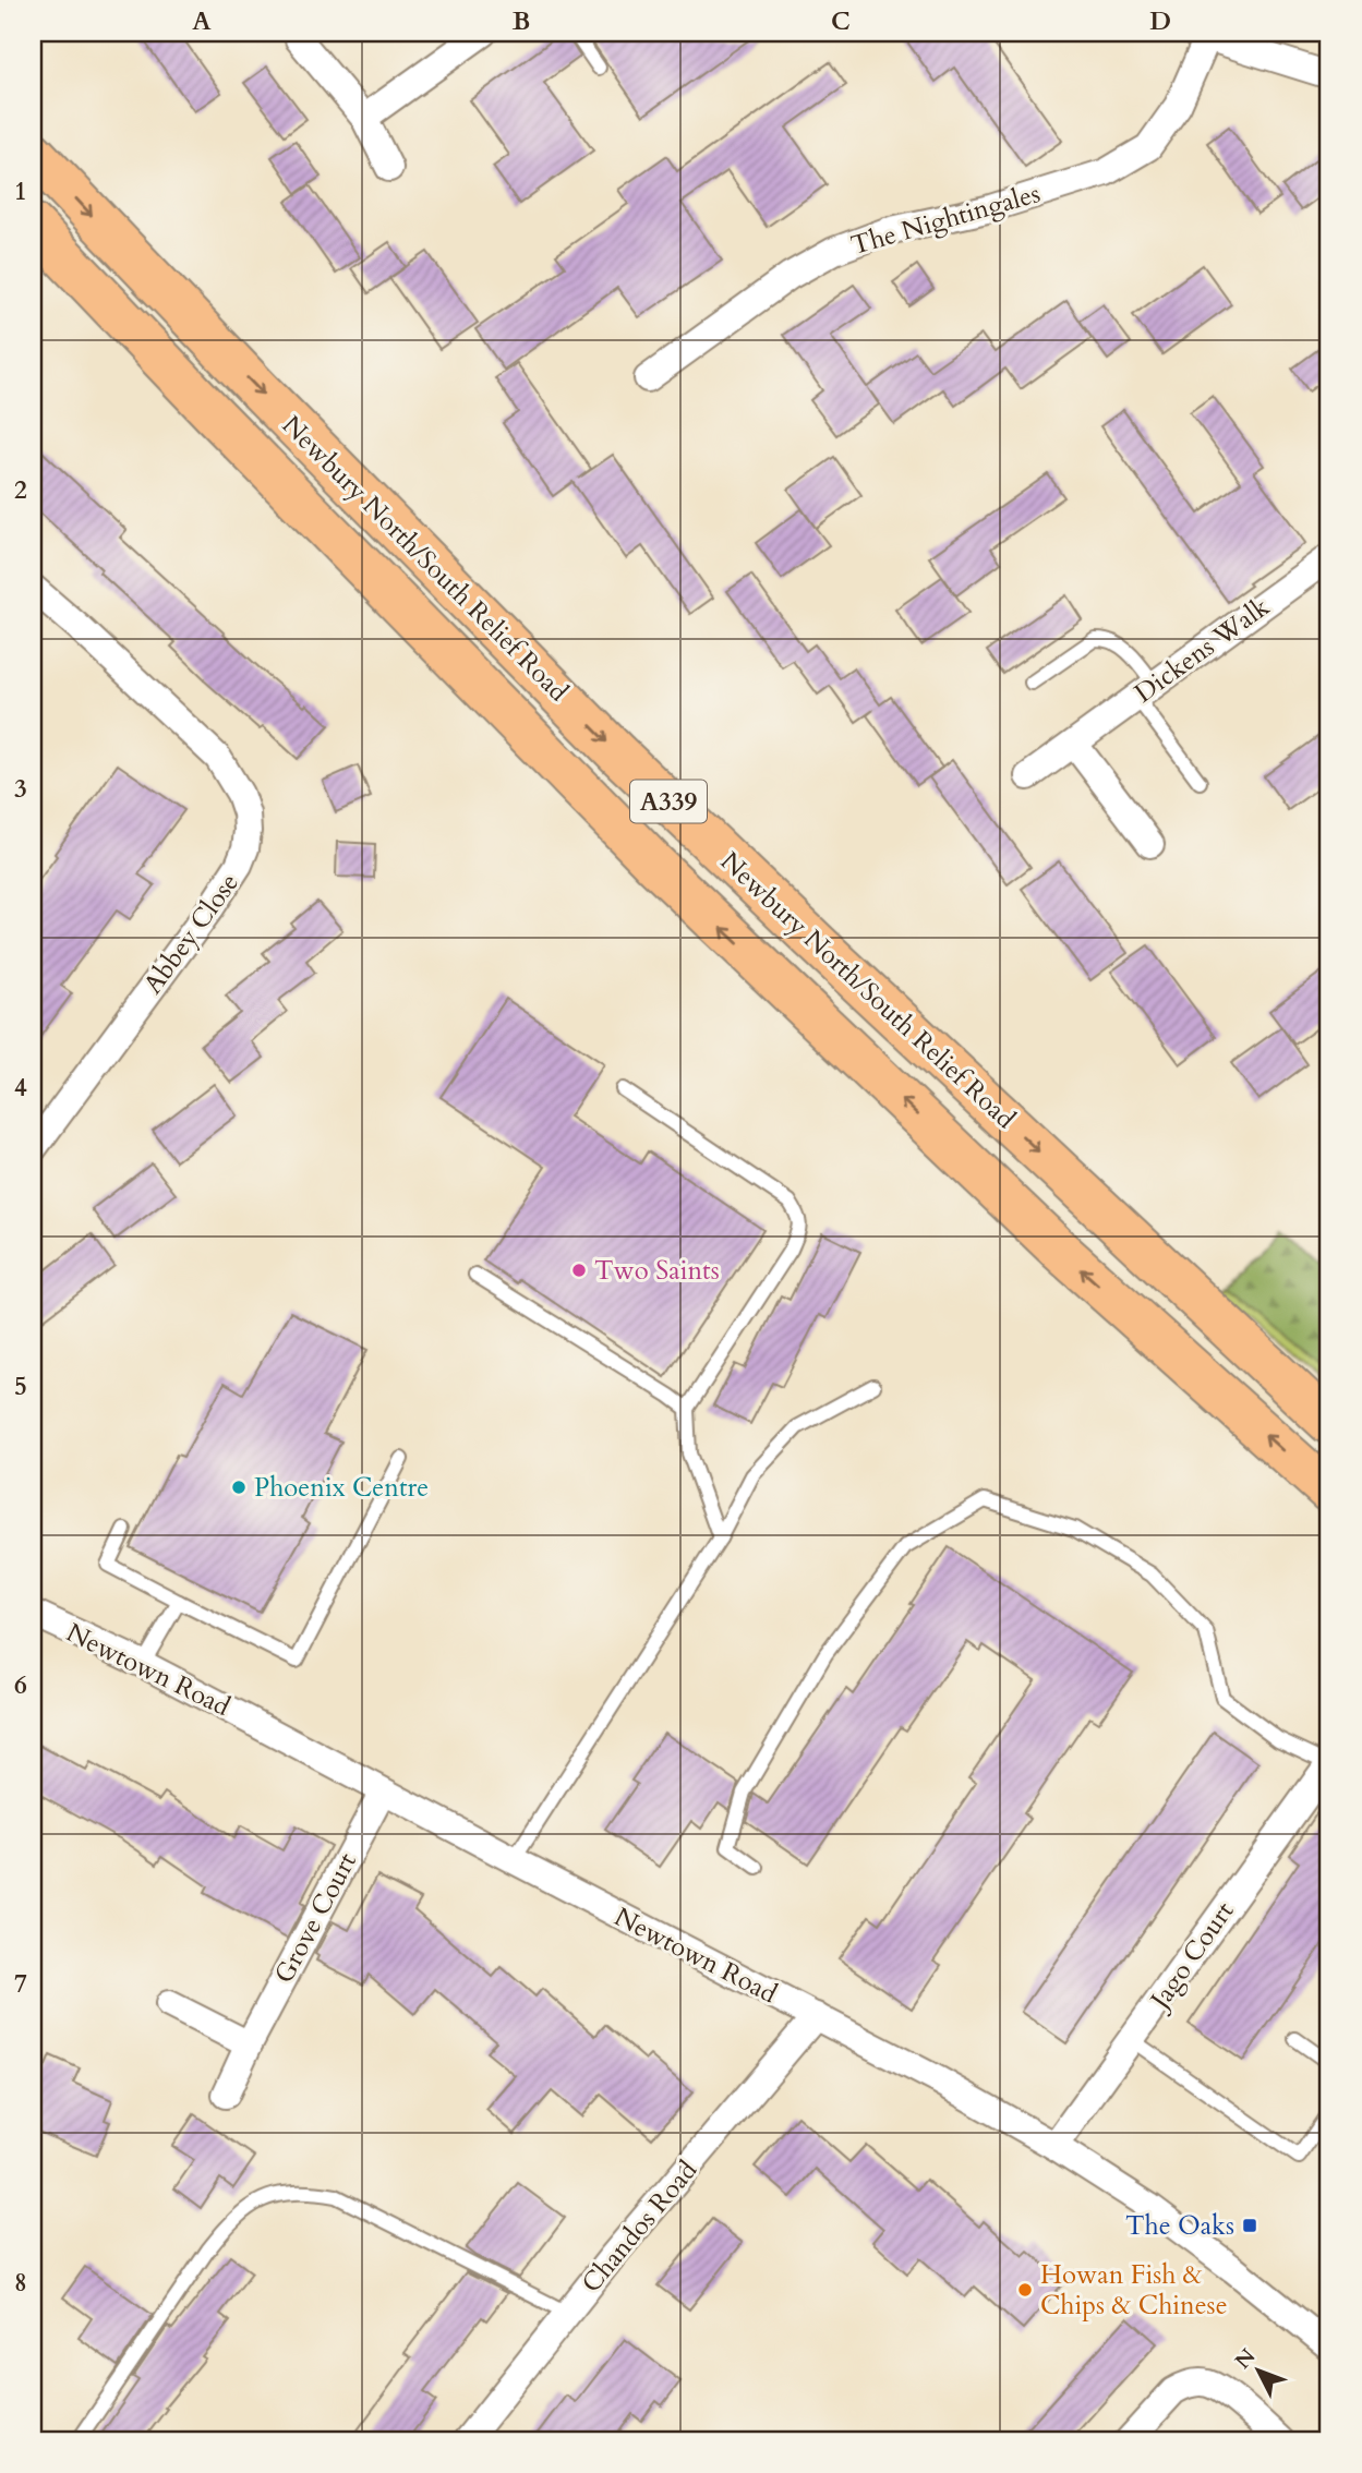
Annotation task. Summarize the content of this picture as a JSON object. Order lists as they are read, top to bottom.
{
  "streets": {
    "highway": ["Newbury North/South Relief Road", "A339"],
    "street": [
      "The Nightingales",
      "Dickens Walk",
      "Abbey Close",
      "Newtown Road",
      "Grove Court",
      "Jago Court",
      "Chandos Road"
    ]
  },
  "crossings": [
    ["Newtown Road", "Grove Court"],
    ["Newtown Road", "Jago Court"],
    ["Newtown Road", "Chandos Road"]
  ],
  "places": {
    "other": ["Two Saints", "Phoenix Centre", "Howan Fish & Chips & Chinese"],
    "transit": ["The Oaks"]
  },
  "north": "top left",
  "grid": {
    "columns": [
      "A",
      "B",
      "C",
      "D"
    ],
    "rows": [
      "1",
      "2",
      "3",
      "4",
      "5",
      "6",
      "7",
      "8"
    ]
  }
}
